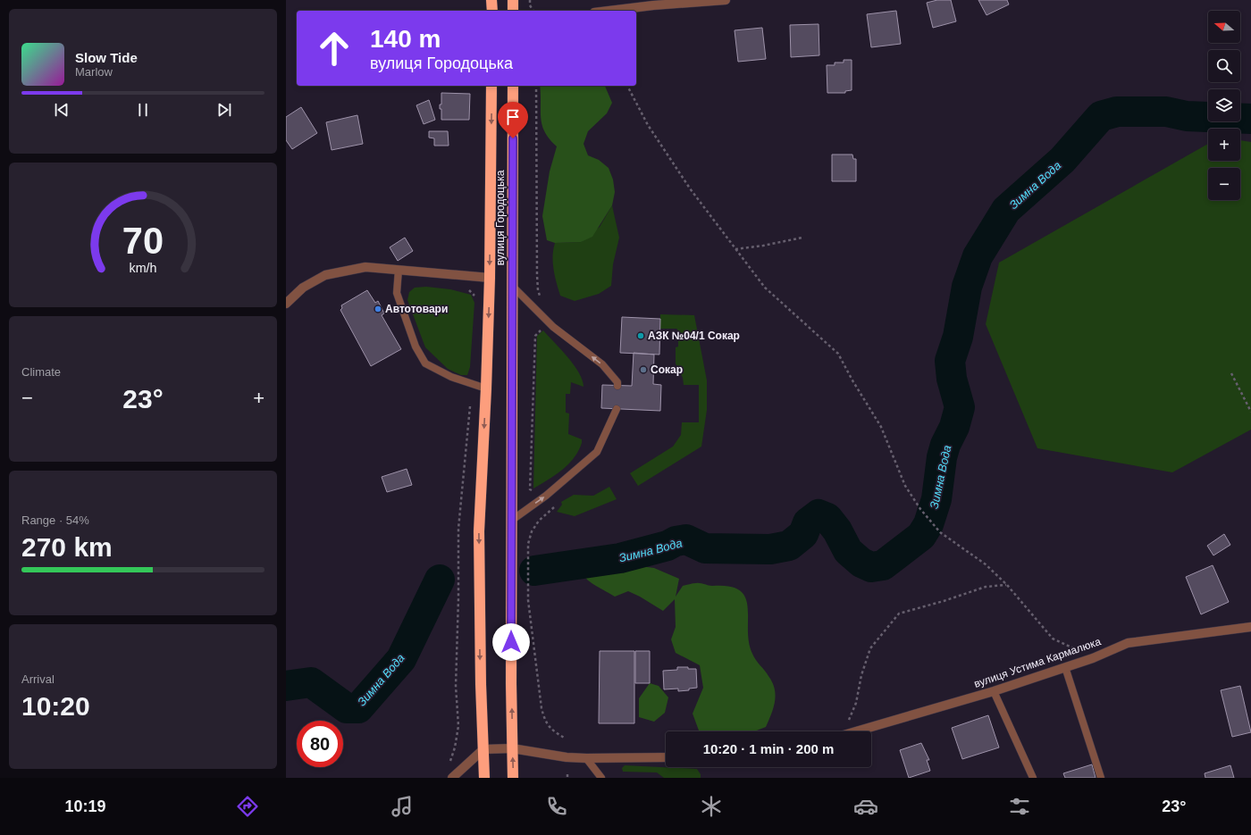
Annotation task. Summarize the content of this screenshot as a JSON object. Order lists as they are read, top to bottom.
{
  "streets": {
    "highway": ["вулиця Городоцька"],
    "street": ["вулиця Устима Кармалюка"]
  },
  "water": ["Зимна Вода"],
  "places": ["Автотовари", "АЗК №04/1 Сокар", "Сокар"],
  "north": "left",
  "page": {
    "map_buttons": ["+", "−"],
    "turn": ["140 m", "вулиця Городоцька"],
    "song": ["Slow Tide", "Marlow"],
    "tile": [
      "Climate",
      ["Range · 54%", "270 km"],
      ["Arrival", "10:20"]
    ],
    "heat": ["−", "23°", "+"],
    "limit": "80",
    "trip": "10:20 · 1 min · 200 m",
    "tabs": ["10:19", "23°"],
    "gauge": ["70", "km/h"]
  }
}
